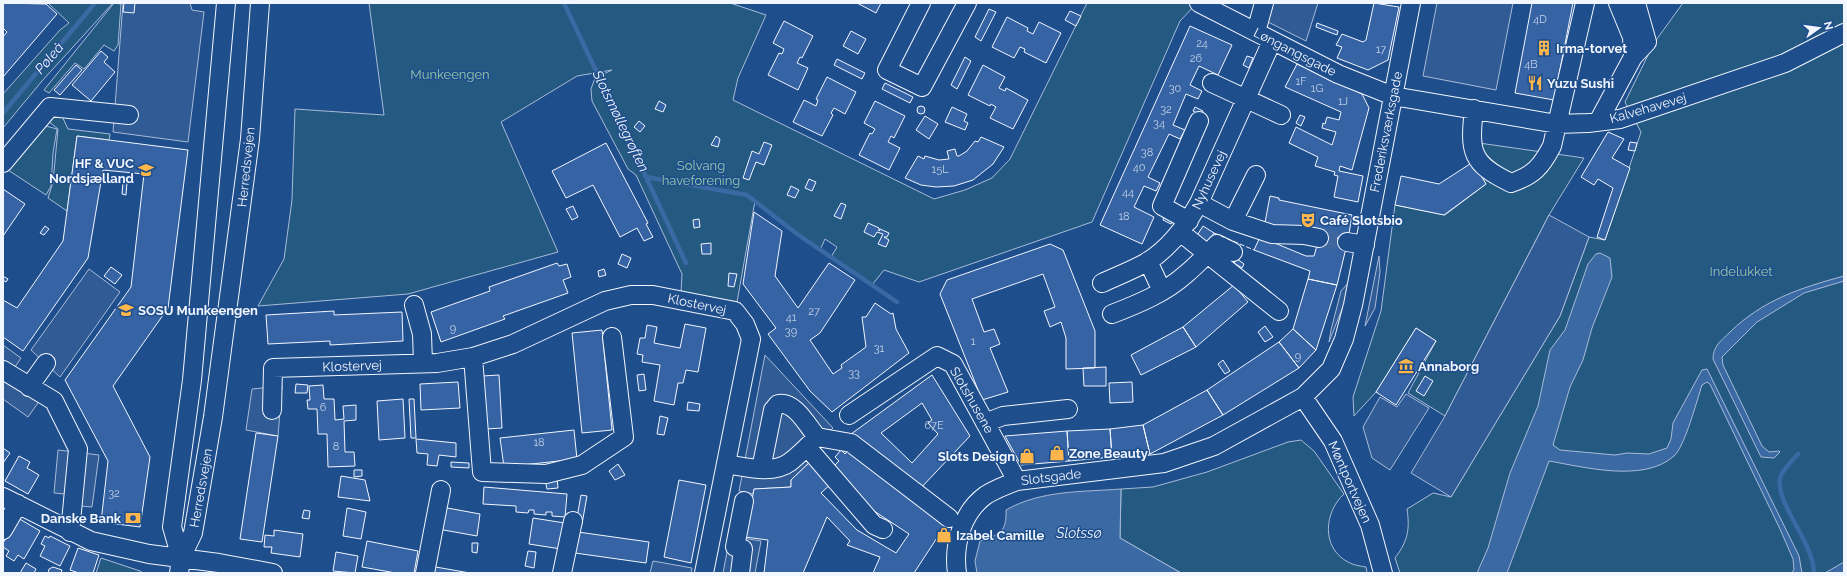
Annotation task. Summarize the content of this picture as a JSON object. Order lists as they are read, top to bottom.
{
  "streets": {
    "street": [
      "Løngangsgade",
      "Kalvehavevej",
      "Frederiksværksgade",
      "Herredsvejen",
      "Nyhusevej",
      "Klostervej",
      "Slotshusene",
      "Slotsgade",
      "Møntportvejen"
    ]
  },
  "crossings": [
    ["Løngangsgade", "Kalvehavevej"],
    ["Løngangsgade", "Frederiksværksgade"],
    ["Løngangsgade", "Nyhusevej"],
    ["Kalvehavevej", "Frederiksværksgade"],
    ["Frederiksværksgade", "Slotsgade"],
    ["Frederiksværksgade", "Møntportvejen"],
    ["Slotshusene", "Slotsgade"]
  ],
  "water": ["Pøleå", "Slotsmøllegrøften", "Slotssø"],
  "parks": ["Munkeengen", "Solvang haveforening", "Indelukket"],
  "places": {
    "building": ["Irma-torvet"],
    "restaurant": ["Yuzu Sushi"],
    "school or university": ["HF & VUC Nordsjælland", "SOSU Munkeengen"],
    "theatre": ["Café Slotsbio"],
    "museum": ["Annaborg"],
    "shop": ["Zone Beauty", "Slots Design", "Izabel Camille"],
    "bank": ["Danske Bank"]
  },
  "house_numbers": [
    "4D",
    "24",
    "17",
    "26",
    "4B",
    "1F",
    "30",
    "1G",
    "1J",
    "32",
    "34",
    "38",
    "40",
    "15L",
    "44",
    "18",
    "27",
    "41",
    "9",
    "39",
    "1",
    "31",
    "9",
    "33",
    "6",
    "67E",
    "18",
    "8",
    "32"
  ],
  "north": "right"
}
